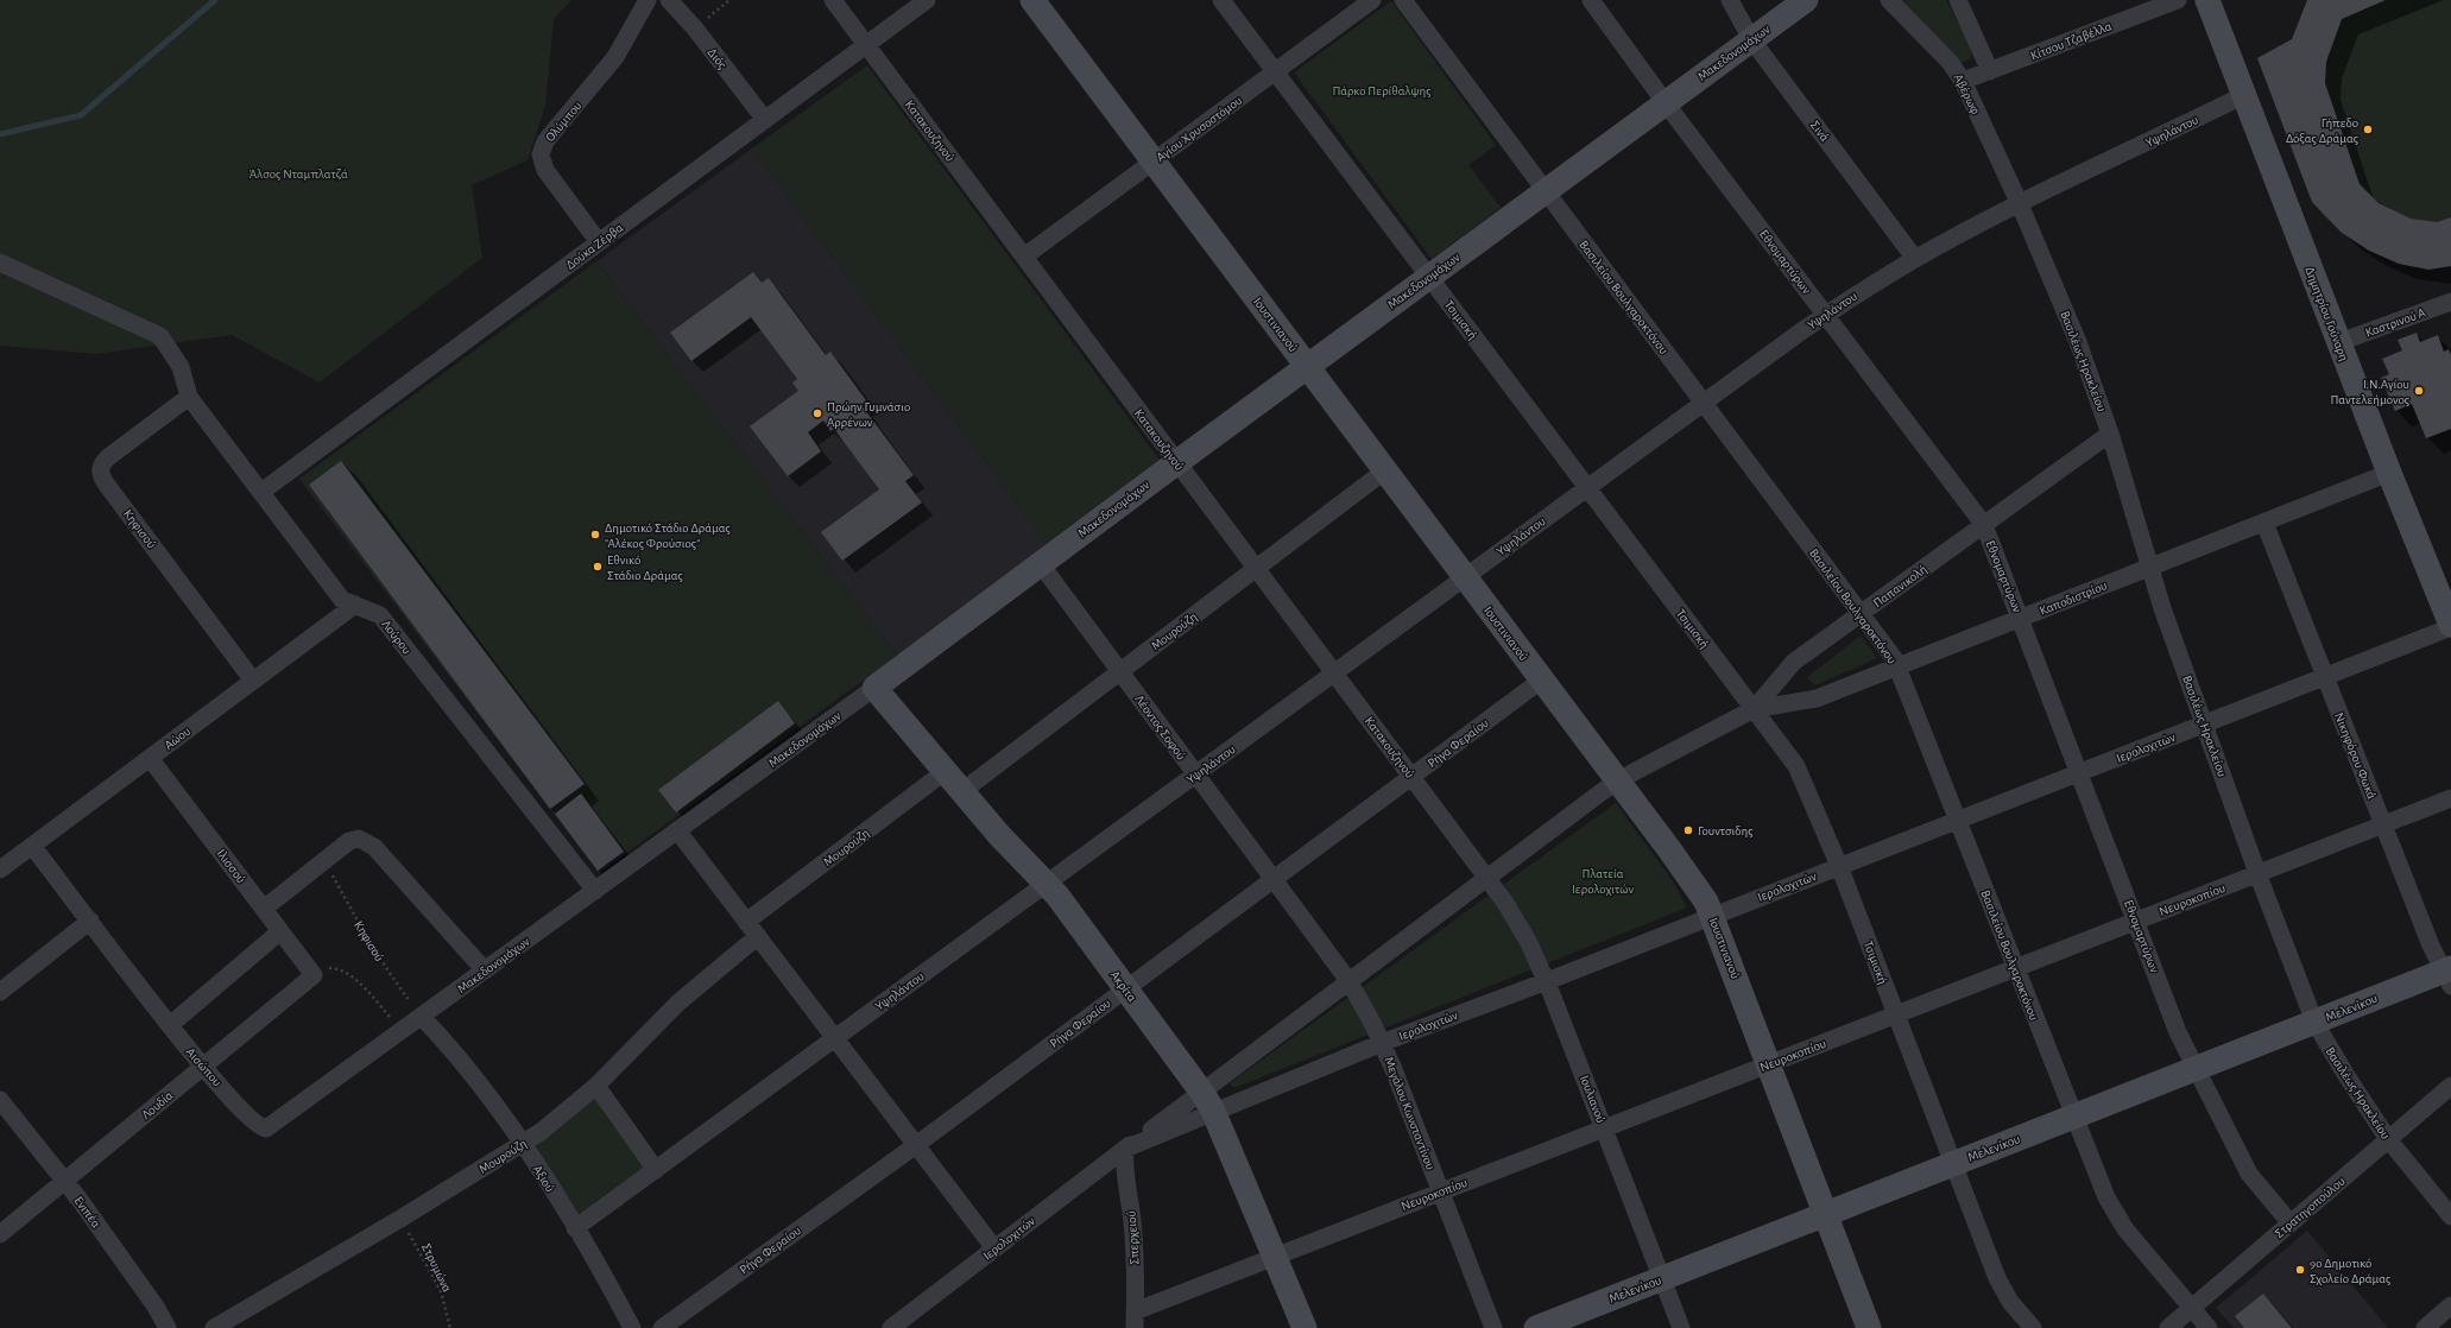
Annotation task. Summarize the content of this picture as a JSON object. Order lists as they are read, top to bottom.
{
  "streets": {
    "street": [
      "Κίτσου Τζαβέλλα",
      "Μακεδονομάχων",
      "Διός",
      "Αβέρωφ",
      "Ολύμπου",
      "Αγίου Χρυσοστόμου",
      "Κατακουζηνού",
      "Σινά",
      "Υψηλάντου",
      "Δούκα Ζέρβα",
      "Εθνομαρτύρων",
      "Βασιλείου Βουλγαροκτόνου",
      "Δημητρίου Γούναρη",
      "Τσιμισκή",
      "Καστρινού Α",
      "Ιουστινιανού",
      "Βασιλέως Ηρακλείου",
      "Κηφισού",
      "Παπανικολή",
      "Καποδιστρίου",
      "Μουρούζη",
      "Λούρου",
      "Λέοντος Σοφού",
      "Αώου",
      "Ρήγα Φεραίου",
      "Ιερολοχιτών",
      "Νικηφόρου Φωκά",
      "Ιλισσού",
      "Νευροκοπίου",
      "Ακρίτα",
      "Μελενίκου",
      "Αισώπου",
      "Ιουλιανού",
      "Λουδία",
      "Μεγάλου Κωνσταντίνου",
      "Αξιού",
      "Στρατηγοπούλου",
      "Ενιπέα",
      "Σπερχειού"
    ],
    "path": ["Στρυμώνα"]
  },
  "crossings": [
    ["Κίτσου Τζαβέλλα", "Αβέρωφ"],
    ["Μακεδονομάχων", "Κατακουζηνού"],
    ["Μακεδονομάχων", "Σινά"],
    ["Μακεδονομάχων", "Εθνομαρτύρων"],
    ["Μακεδονομάχων", "Βασιλείου Βουλγαροκτόνου"],
    ["Μακεδονομάχων", "Τσιμισκή"],
    ["Μακεδονομάχων", "Ιουστινιανού"],
    ["Μακεδονομάχων", "Κηφισού"],
    ["Μακεδονομάχων", "Λούρου"],
    ["Μακεδονομάχων", "Λέοντος Σοφού"],
    ["Μακεδονομάχων", "Ακρίτα"],
    ["Μακεδονομάχων", "Αισώπου"],
    ["Μακεδονομάχων", "Αξιού"],
    ["Διός", "Δούκα Ζέρβα"],
    ["Αβέρωφ", "Υψηλάντου"],
    ["Αβέρωφ", "Βασιλέως Ηρακλείου"],
    ["Ολύμπου", "Δούκα Ζέρβα"],
    ["Αγίου Χρυσοστόμου", "Κατακουζηνού"],
    ["Αγίου Χρυσοστόμου", "Τσιμισκή"],
    ["Αγίου Χρυσοστόμου", "Ιουστινιανού"],
    ["Κατακουζηνού", "Υψηλάντου"],
    ["Κατακουζηνού", "Δούκα Ζέρβα"],
    ["Κατακουζηνού", "Μουρούζη"],
    ["Κατακουζηνού", "Ρήγα Φεραίου"],
    ["Κατακουζηνού", "Ιερολοχιτών"],
    ["Κατακουζηνού", "Ιουλιανού"],
    ["Σινά", "Υψηλάντου"],
    ["Υψηλάντου", "Εθνομαρτύρων"],
    ["Υψηλάντου", "Βασιλείου Βουλγαροκτόνου"],
    ["Υψηλάντου", "Δημητρίου Γούναρη"],
    ["Υψηλάντου", "Τσιμισκή"],
    ["Υψηλάντου", "Ιουστινιανού"],
    ["Υψηλάντου", "Βασιλέως Ηρακλείου"],
    ["Υψηλάντου", "Λέοντος Σοφού"],
    ["Υψηλάντου", "Ακρίτα"],
    ["Υψηλάντου", "Αξιού"],
    ["Δούκα Ζέρβα", "Λούρου"],
    ["Εθνομαρτύρων", "Παπανικολή"],
    ["Εθνομαρτύρων", "Καποδιστρίου"],
    ["Εθνομαρτύρων", "Ιερολοχιτών"],
    ["Εθνομαρτύρων", "Νευροκοπίου"],
    ["Εθνομαρτύρων", "Μελενίκου"],
    ["Εθνομαρτύρων", "Στρατηγοπούλου"],
    ["Βασιλείου Βουλγαροκτόνου", "Παπανικολή"],
    ["Βασιλείου Βουλγαροκτόνου", "Καποδιστρίου"],
    ["Βασιλείου Βουλγαροκτόνου", "Ιερολοχιτών"],
    ["Βασιλείου Βουλγαροκτόνου", "Νευροκοπίου"],
    ["Βασιλείου Βουλγαροκτόνου", "Μελενίκου"],
    ["Βασιλείου Βουλγαροκτόνου", "Στρατηγοπούλου"],
    ["Δημητρίου Γούναρη", "Καστρινού Α"],
    ["Δημητρίου Γούναρη", "Καποδιστρίου"],
    ["Δημητρίου Γούναρη", "Ιερολοχιτών"],
    ["Τσιμισκή", "Παπανικολή"],
    ["Τσιμισκή", "Καποδιστρίου"],
    ["Τσιμισκή", "Ιερολοχιτών"],
    ["Τσιμισκή", "Νευροκοπίου"],
    ["Τσιμισκή", "Μελενίκου"],
    ["Ιουστινιανού", "Παπανικολή"],
    ["Ιουστινιανού", "Μουρούζη"],
    ["Ιουστινιανού", "Ρήγα Φεραίου"],
    ["Ιουστινιανού", "Ιερολοχιτών"],
    ["Ιουστινιανού", "Νευροκοπίου"],
    ["Ιουστινιανού", "Μελενίκου"],
    ["Βασιλέως Ηρακλείου", "Παπανικολή"],
    ["Βασιλέως Ηρακλείου", "Καποδιστρίου"],
    ["Βασιλέως Ηρακλείου", "Ιερολοχιτών"],
    ["Βασιλέως Ηρακλείου", "Νευροκοπίου"],
    ["Βασιλέως Ηρακλείου", "Μελενίκου"],
    ["Βασιλέως Ηρακλείου", "Στρατηγοπούλου"],
    ["Κηφισού", "Λούρου"],
    ["Κηφισού", "Αώου"],
    ["Κηφισού", "Αισώπου"],
    ["Κηφισού", "Αξιού"],
    ["Παπανικολή", "Καποδιστρίου"],
    ["Παπανικολή", "Ιερολοχιτών"],
    ["Καποδιστρίου", "Νικηφόρου Φωκά"],
    ["Μουρούζη", "Λέοντος Σοφού"],
    ["Μουρούζη", "Ακρίτα"],
    ["Μουρούζη", "Αξιού"],
    ["Μουρούζη", "Στρυμώνα"],
    ["Λούρου", "Αώου"],
    ["Λέοντος Σοφού", "Ρήγα Φεραίου"],
    ["Λέοντος Σοφού", "Ιερολοχιτών"],
    ["Λέοντος Σοφού", "Μεγάλου Κωνσταντίνου"],
    ["Αώου", "Ιλισσού"],
    ["Αώου", "Αισώπου"],
    ["Ρήγα Φεραίου", "Ακρίτα"],
    ["Ιερολοχιτών", "Νικηφόρου Φωκά"],
    ["Ιερολοχιτών", "Ακρίτα"],
    ["Ιερολοχιτών", "Ιουλιανού"],
    ["Ιερολοχιτών", "Μεγάλου Κωνσταντίνου"],
    ["Ιερολοχιτών", "Σπερχειού"],
    ["Νικηφόρου Φωκά", "Νευροκοπίου"],
    ["Νικηφόρου Φωκά", "Μελενίκου"],
    ["Ιλισσού", "Λουδία"],
    ["Νευροκοπίου", "Ακρίτα"],
    ["Νευροκοπίου", "Ιουλιανού"],
    ["Νευροκοπίου", "Μεγάλου Κωνσταντίνου"],
    ["Νευροκοπίου", "Σπερχειού"],
    ["Μελενίκου", "Ιουλιανού"],
    ["Αισώπου", "Λουδία"],
    ["Αισώπου", "Αξιού"],
    ["Λουδία", "Ενιπέα"]
  ],
  "parks": ["Πάρκο Περίθαλψης", "Άλσος Νταμπλατζά", "Πλατεία Ιερολοχιτών"],
  "places": [
    "Γήπεδο Δόξας Δράμας",
    "Ι.Ν.Αγίου Παντελεήμονος",
    "Πρώην Γυμνάσιο Αρρένων",
    "Δημοτικό Στάδιο Δράμας \"Αλέκος Φρούσιος\"",
    "Εθνικό Στάδιο Δράμας",
    "Γουντσιδης",
    "9ο Δημοτικό Σχολείο Δράμας"
  ]
}
